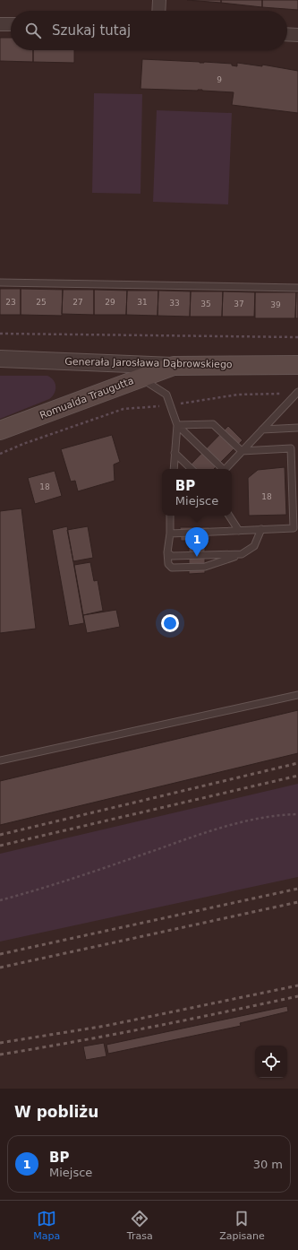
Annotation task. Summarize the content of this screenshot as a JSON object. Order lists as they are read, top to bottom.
{
  "streets": {
    "main road": ["Generała Jarosława Dąbrowskiego", "Romualda Traugutta"]
  },
  "crossings": [
    ["Generała Jarosława Dąbrowskiego", "Romualda Traugutta"]
  ],
  "house_numbers": [
    "9",
    "23",
    "25",
    "27",
    "29",
    "31",
    "33",
    "35",
    "37",
    "39",
    "18",
    "18"
  ],
  "page": {
    "search": "Szukaj tutaj",
    "popup": ["BP", "Miejsce"],
    "pins": "1",
    "heading": "W pobliżu",
    "list": [
      {
        "mark": "1",
        "name": "BP",
        "note": "Miejsce",
        "value": "30 m"
      }
    ],
    "nav": ["Mapa", "Trasa", "Zapisane"]
  }
}
